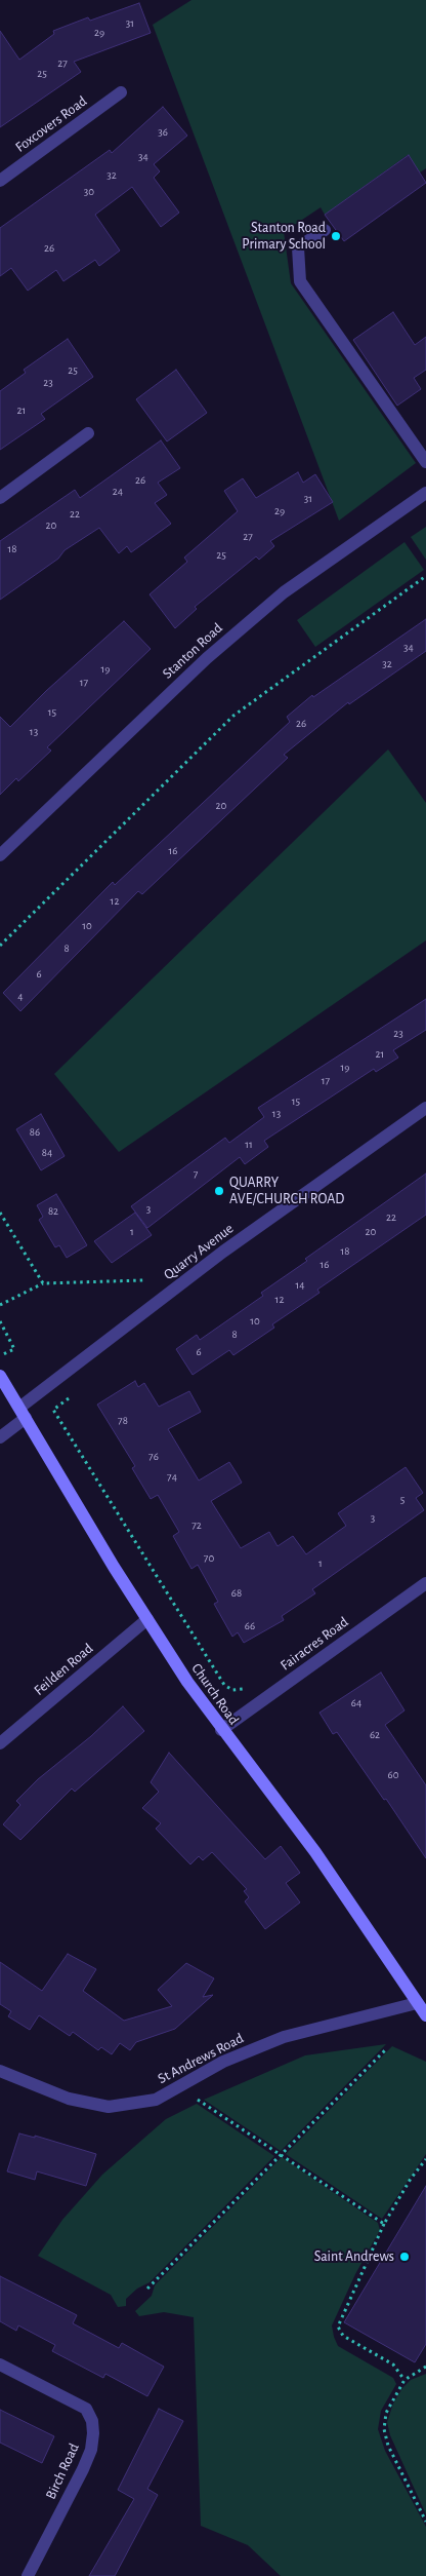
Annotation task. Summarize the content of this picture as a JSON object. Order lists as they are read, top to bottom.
{
  "streets": {
    "main road": ["Church Road"],
    "street": [
      "Foxcovers Road",
      "Stanton Road",
      "Quarry Avenue",
      "Fairacres Road",
      "Feilden Road",
      "St Andrews Road",
      "Birch Road"
    ]
  },
  "crossings": [
    ["Quarry Avenue", "Church Road"],
    ["Fairacres Road", "Church Road"],
    ["Feilden Road", "Church Road"],
    ["Church Road", "St Andrews Road"]
  ],
  "places": ["Stanton Road Primary School", "QUARRY AVE/CHURCH ROAD", "Saint Andrews"],
  "house_numbers": [
    "31",
    "29",
    "27",
    "25",
    "36",
    "34",
    "32",
    "30",
    "26",
    "25",
    "23",
    "21",
    "26",
    "24",
    "31",
    "29",
    "22",
    "20",
    "27",
    "18",
    "25",
    "34",
    "32",
    "19",
    "17",
    "15",
    "26",
    "13",
    "20",
    "16",
    "12",
    "10",
    "8",
    "6",
    "4",
    "23",
    "21",
    "19",
    "17",
    "15",
    "13",
    "86",
    "11",
    "84",
    "7",
    "3",
    "82",
    "22",
    "1",
    "20",
    "18",
    "16",
    "14",
    "12",
    "10",
    "8",
    "6",
    "78",
    "76",
    "74",
    "5",
    "3",
    "72",
    "70",
    "1",
    "68",
    "66",
    "64",
    "62",
    "60"
  ]
}
